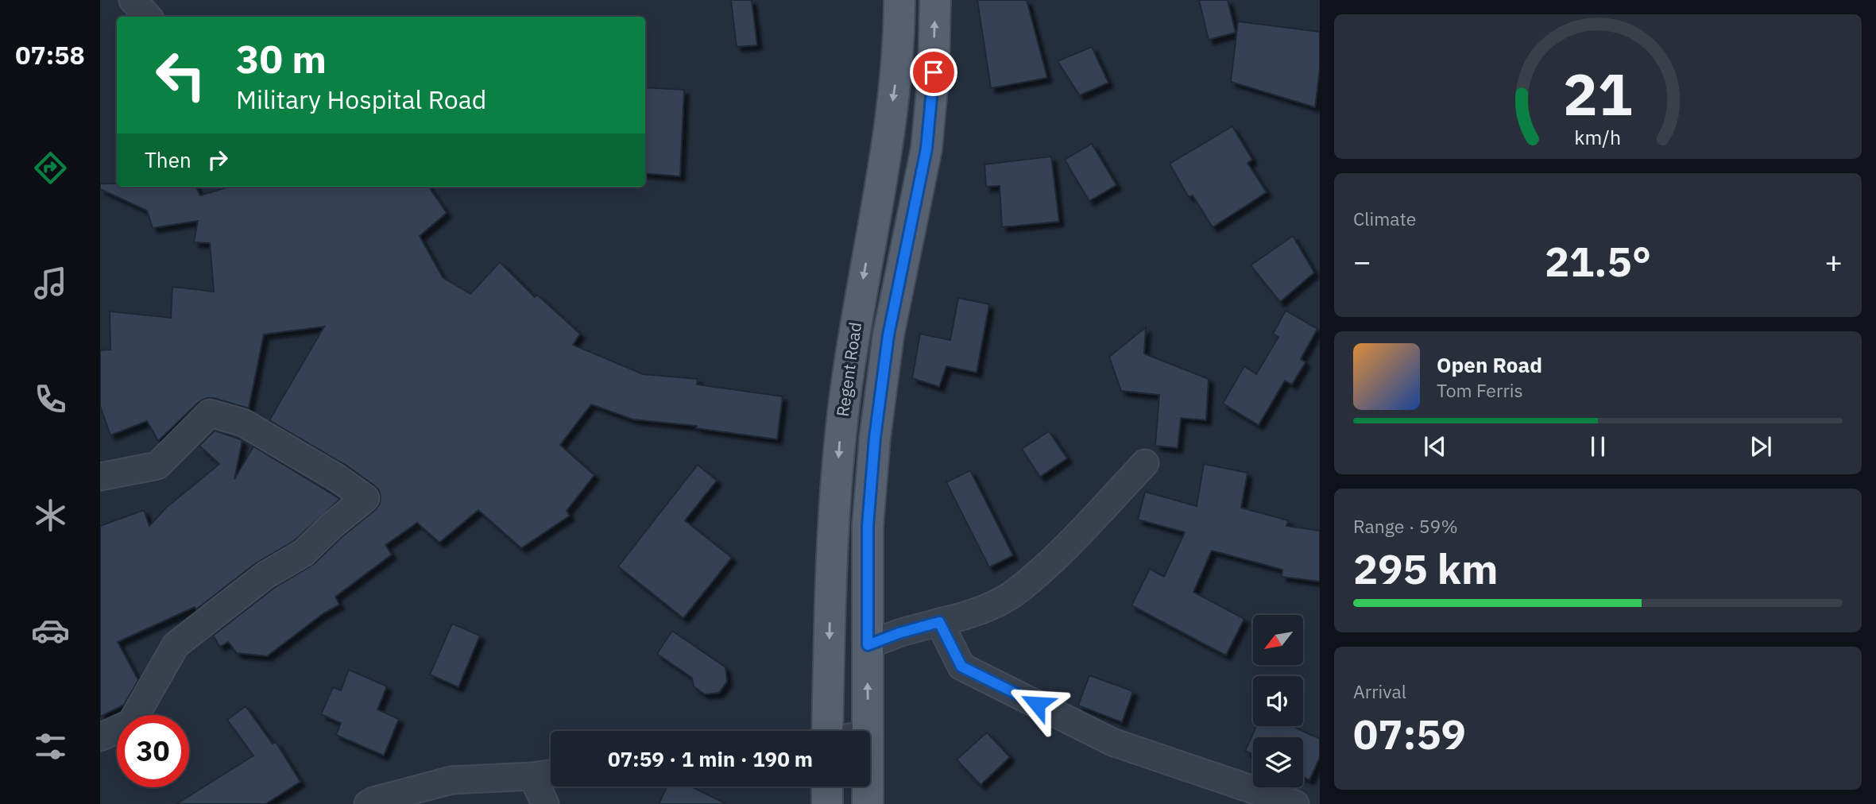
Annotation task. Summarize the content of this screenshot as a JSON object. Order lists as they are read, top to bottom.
{
  "streets": {
    "main road": ["Regent Road"]
  },
  "north": "bottom left",
  "page": {
    "tabs": "07:58",
    "turn": ["30 m", "Military Hospital Road"],
    "then": "Then",
    "tile": [
      "Climate",
      ["Range · 59%", "295 km"],
      ["Arrival", "07:59"]
    ],
    "heat": ["−", "21.5°", "+"],
    "song": ["Open Road", "Tom Ferris"],
    "limit": "30",
    "trip": "07:59 · 1 min · 190 m",
    "gauge": ["21", "km/h"]
  }
}
